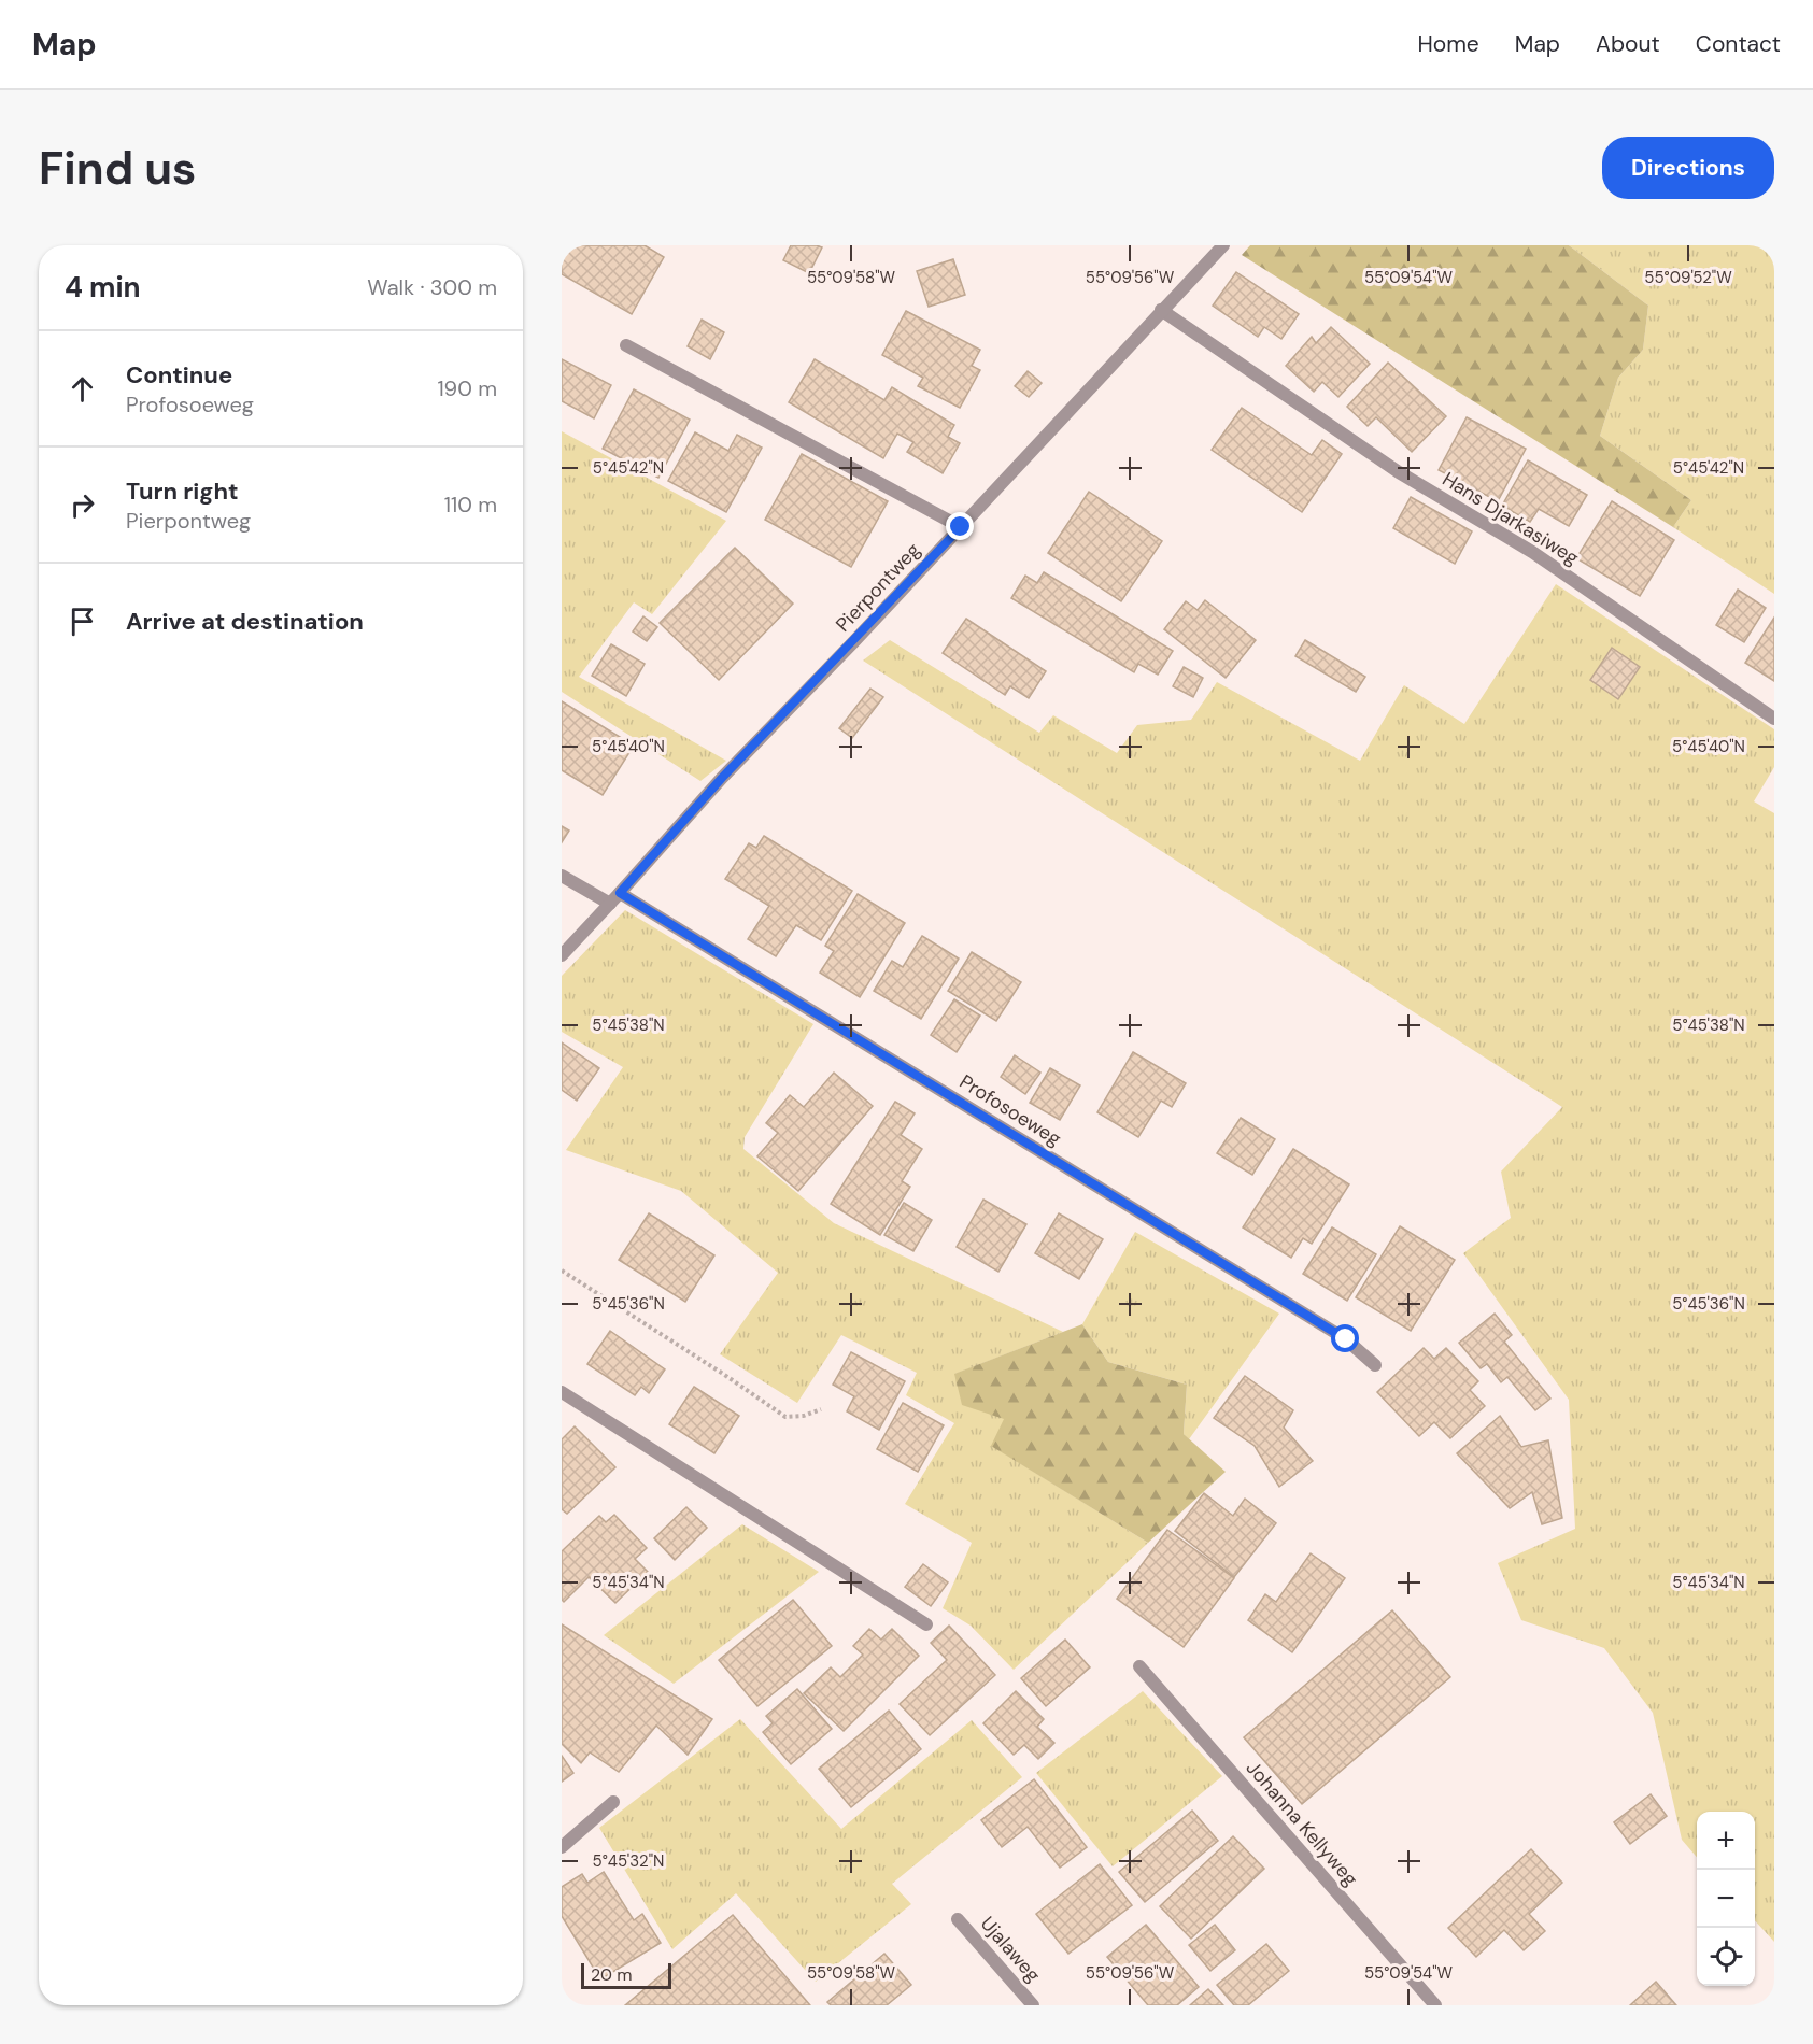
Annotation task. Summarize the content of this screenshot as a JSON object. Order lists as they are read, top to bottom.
{
  "streets": {
    "street": [
      "Hans Djarkasiweg",
      "Pierpontweg",
      "Profosoeweg",
      "Johanna Kellyweg",
      "Ujalaweg"
    ]
  },
  "crossings": [
    ["Hans Djarkasiweg", "Pierpontweg"],
    ["Pierpontweg", "Profosoeweg"]
  ],
  "scale_bar": "20 m",
  "page": {
    "header": "Map",
    "nav": [
      "Home",
      "Map",
      "About",
      "Contact"
    ],
    "buttons": "Directions",
    "title": "Find us",
    "heading": ["4 min", "Walk · 300 m"],
    "list": [
      ["Continue", "Profosoeweg", "190 m"],
      ["Turn right", "Pierpontweg", "110 m"],
      "Arrive at destination"
    ],
    "map_buttons": ["+", "−"],
    "scale": "20 m"
  },
  "coordinates": [
    "55°09'58\"W",
    "55°09'56\"W",
    "55°09'54\"W",
    "55°09'52\"W",
    "5°45'42\"N",
    "5°45'40\"N",
    "5°45'38\"N",
    "5°45'36\"N",
    "5°45'34\"N",
    "5°45'32\"N"
  ]
}
